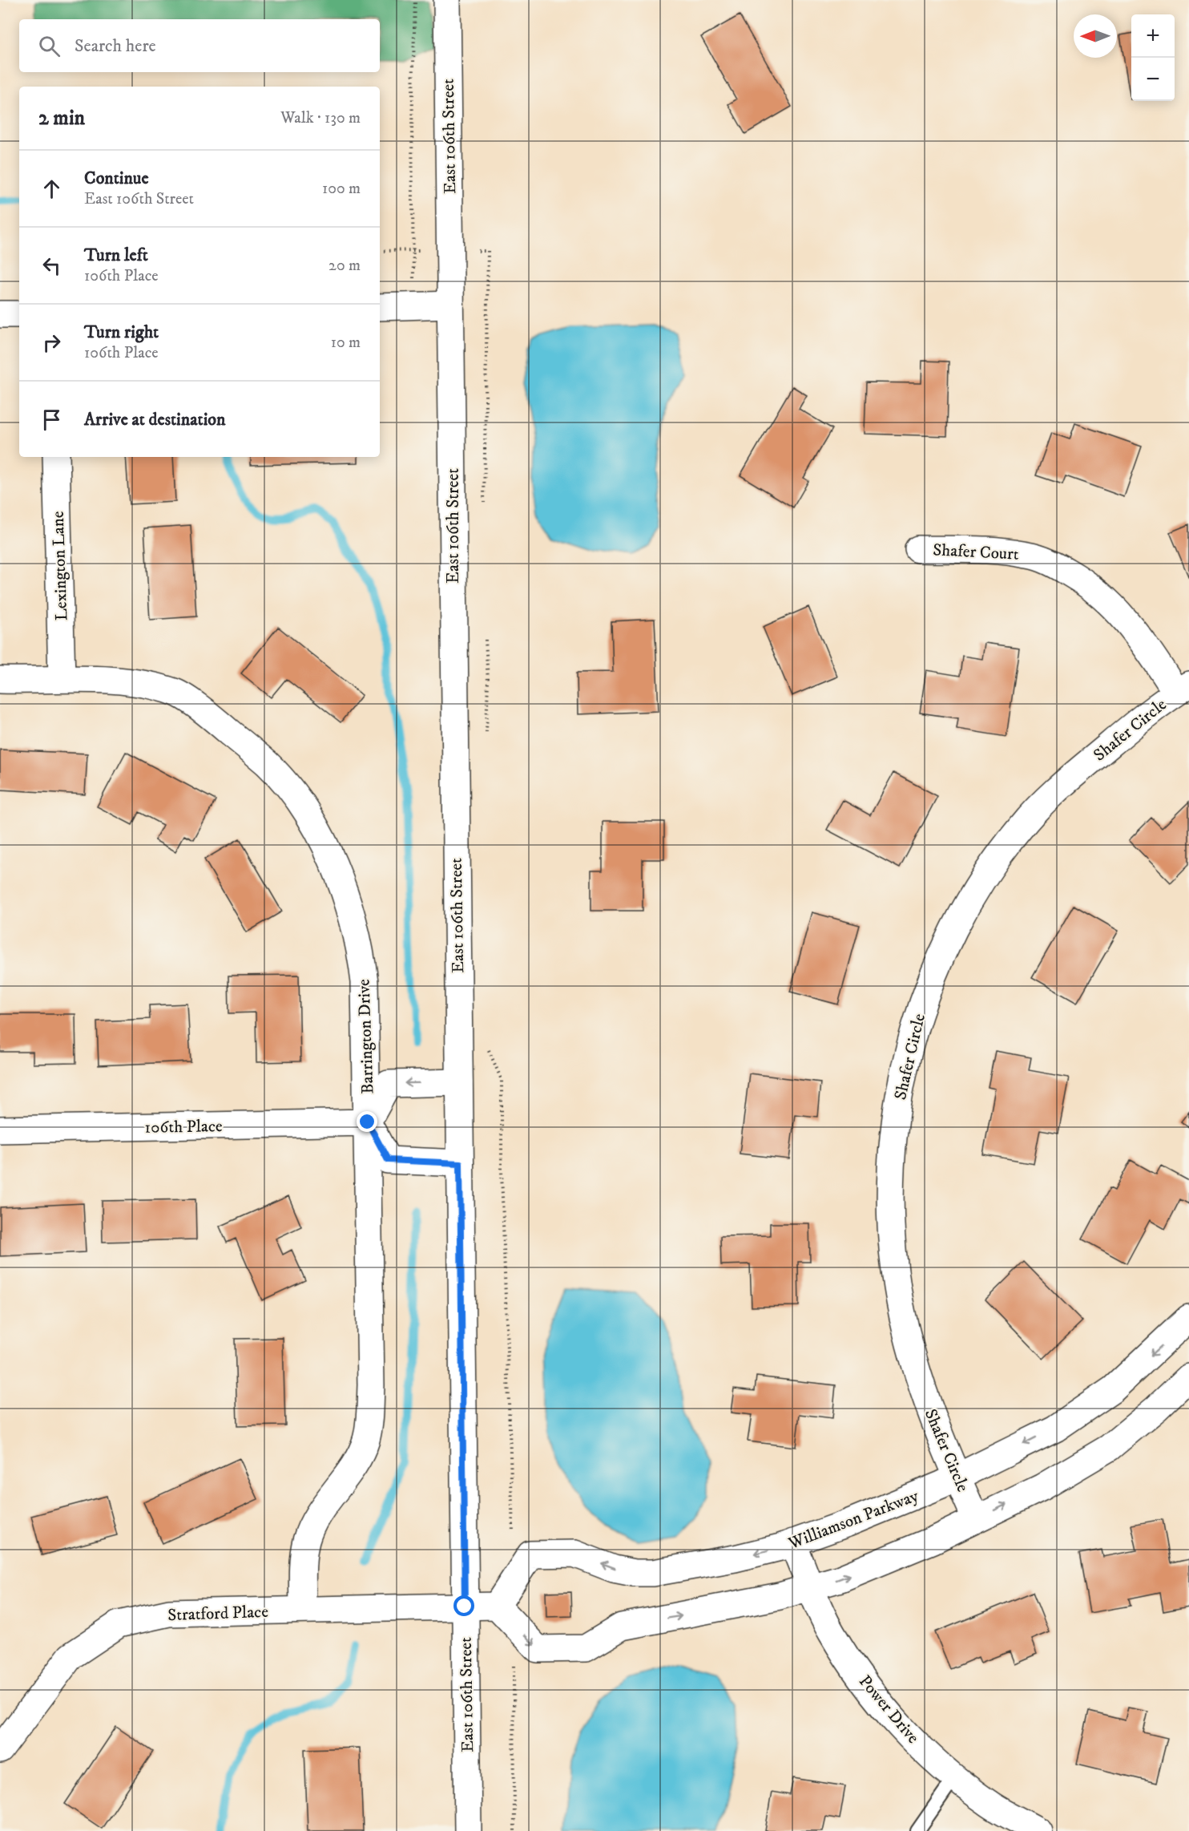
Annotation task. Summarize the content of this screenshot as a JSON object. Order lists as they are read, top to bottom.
{
  "streets": {
    "street": [
      "East 106th Street",
      "Shafer Court",
      "Lexington Lane",
      "Shafer Circle",
      "Barrington Drive",
      "106th Place",
      "Williamson Parkway",
      "Stratford Place",
      "Power Drive"
    ]
  },
  "crossings": [
    ["East 106th Street", "Stratford Place"],
    ["Shafer Court", "Shafer Circle"],
    ["Lexington Lane", "Barrington Drive"],
    ["Shafer Circle", "Williamson Parkway"],
    ["Barrington Drive", "106th Place"],
    ["Barrington Drive", "Stratford Place"],
    ["Williamson Parkway", "Power Drive"]
  ],
  "north": "left",
  "page": {
    "map_buttons": ["+", "−"],
    "search": "Search here",
    "heading": ["2 min", "Walk · 130 m"],
    "list": [
      ["Continue", "East 106th Street", "100 m"],
      ["Turn left", "106th Place", "20 m"],
      ["Turn right", "106th Place", "10 m"],
      "Arrive at destination"
    ]
  }
}
